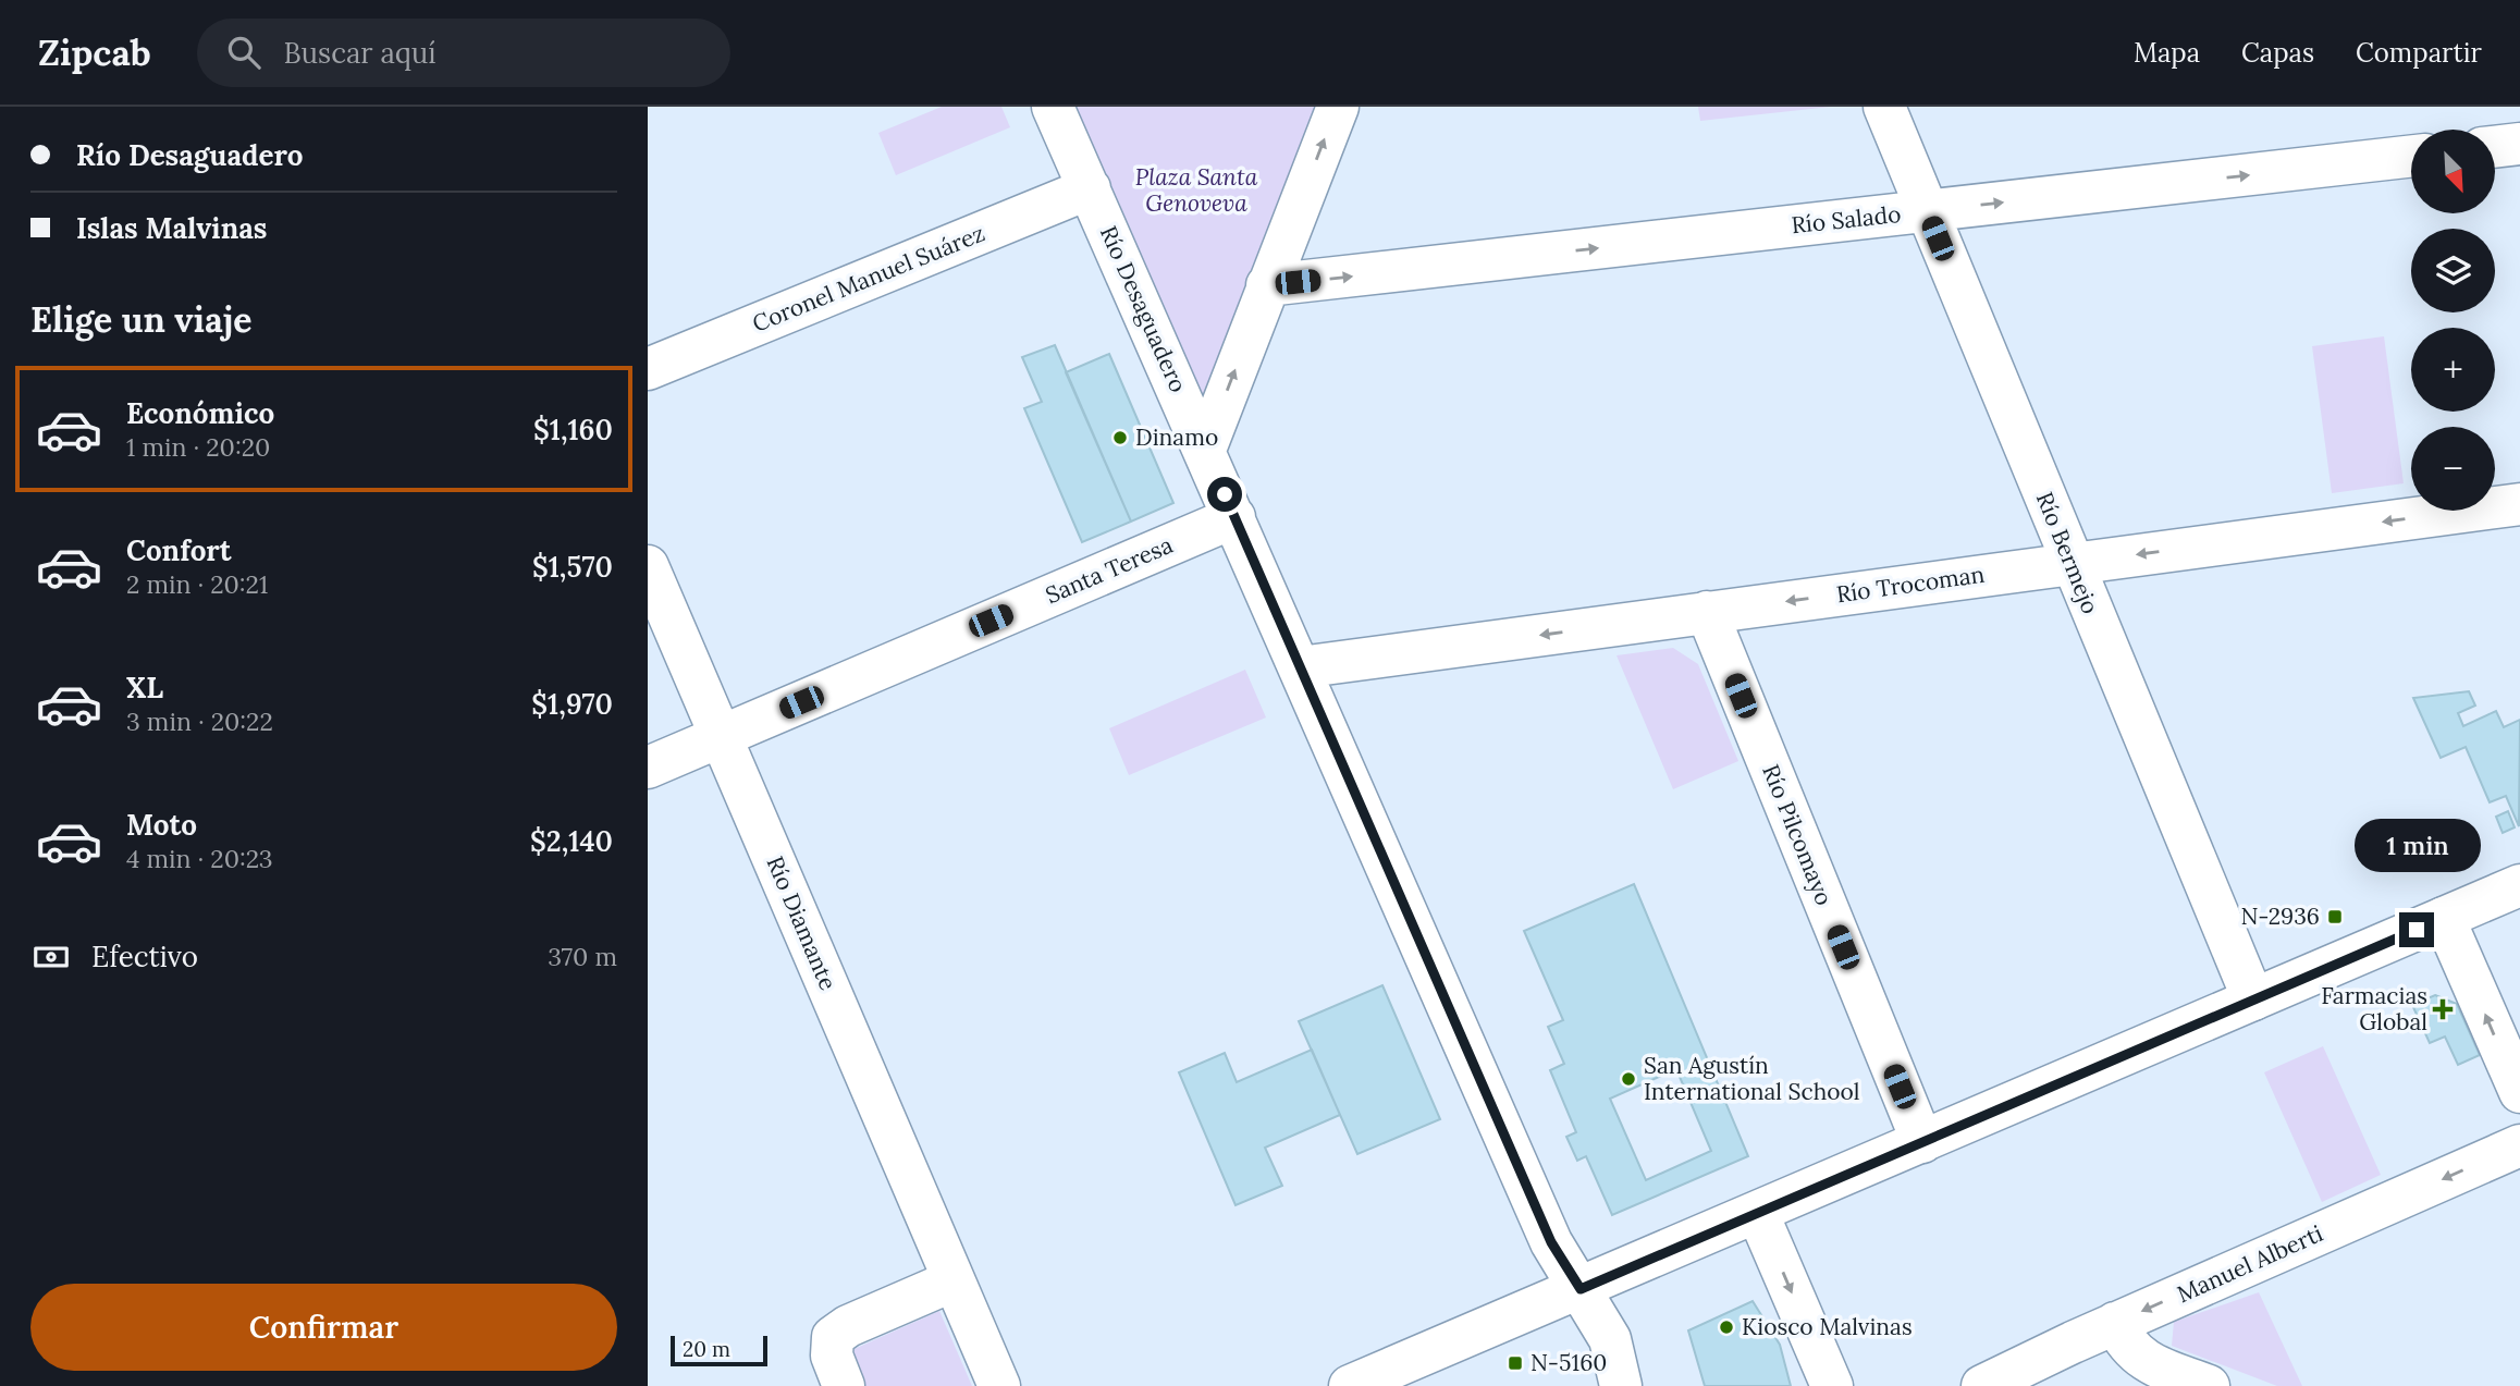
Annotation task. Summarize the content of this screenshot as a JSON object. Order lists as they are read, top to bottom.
{
  "streets": {
    "street": [
      "Río Salado",
      "Coronel Manuel Suárez",
      "Río Desaguadero",
      "Río Bermejo",
      "Santa Teresa",
      "Río Trocoman",
      "Río Pilcomayo",
      "Río Diamante",
      "Manuel Alberti"
    ]
  },
  "crossings": [
    ["Río Salado", "Río Bermejo"],
    ["Coronel Manuel Suárez", "Río Desaguadero"],
    ["Río Desaguadero", "Santa Teresa"],
    ["Río Desaguadero", "Río Trocoman"],
    ["Río Bermejo", "Río Trocoman"],
    ["Santa Teresa", "Río Diamante"],
    ["Río Trocoman", "Río Pilcomayo"]
  ],
  "one_way": ["Río Salado", "Río Trocoman"],
  "parks": ["Plaza Santa Genoveva"],
  "places": {
    "other": ["Dinamo", "San Agustín International School", "Kiosco Malvinas"],
    "transit": ["N-2936", "N-5160"],
    "health": ["Farmacias Global"]
  },
  "scale_bar": "20 m",
  "north": "bottom right",
  "page": {
    "header": "Zipcab",
    "search": "Buscar aquí",
    "nav": ["Mapa", "Capas", "Compartir"],
    "banner": ["Río Desaguadero", "Islas Malvinas"],
    "map_buttons": ["+", "−"],
    "heading": "Elige un viaje",
    "list": [
      {
        "name": "Económico",
        "note": "1 min · 20:20",
        "value": "$1,160"
      },
      {
        "name": "Confort",
        "note": "2 min · 20:21",
        "value": "$1,570"
      },
      {
        "name": "XL",
        "note": "3 min · 20:22",
        "value": "$1,970"
      },
      {
        "name": "Moto",
        "note": "4 min · 20:23",
        "value": "$2,140"
      }
    ],
    "bubble": "1 min",
    "pay": ["Efectivo", "370 m"],
    "buttons": "Confirmar",
    "scale": "20 m"
  }
}
